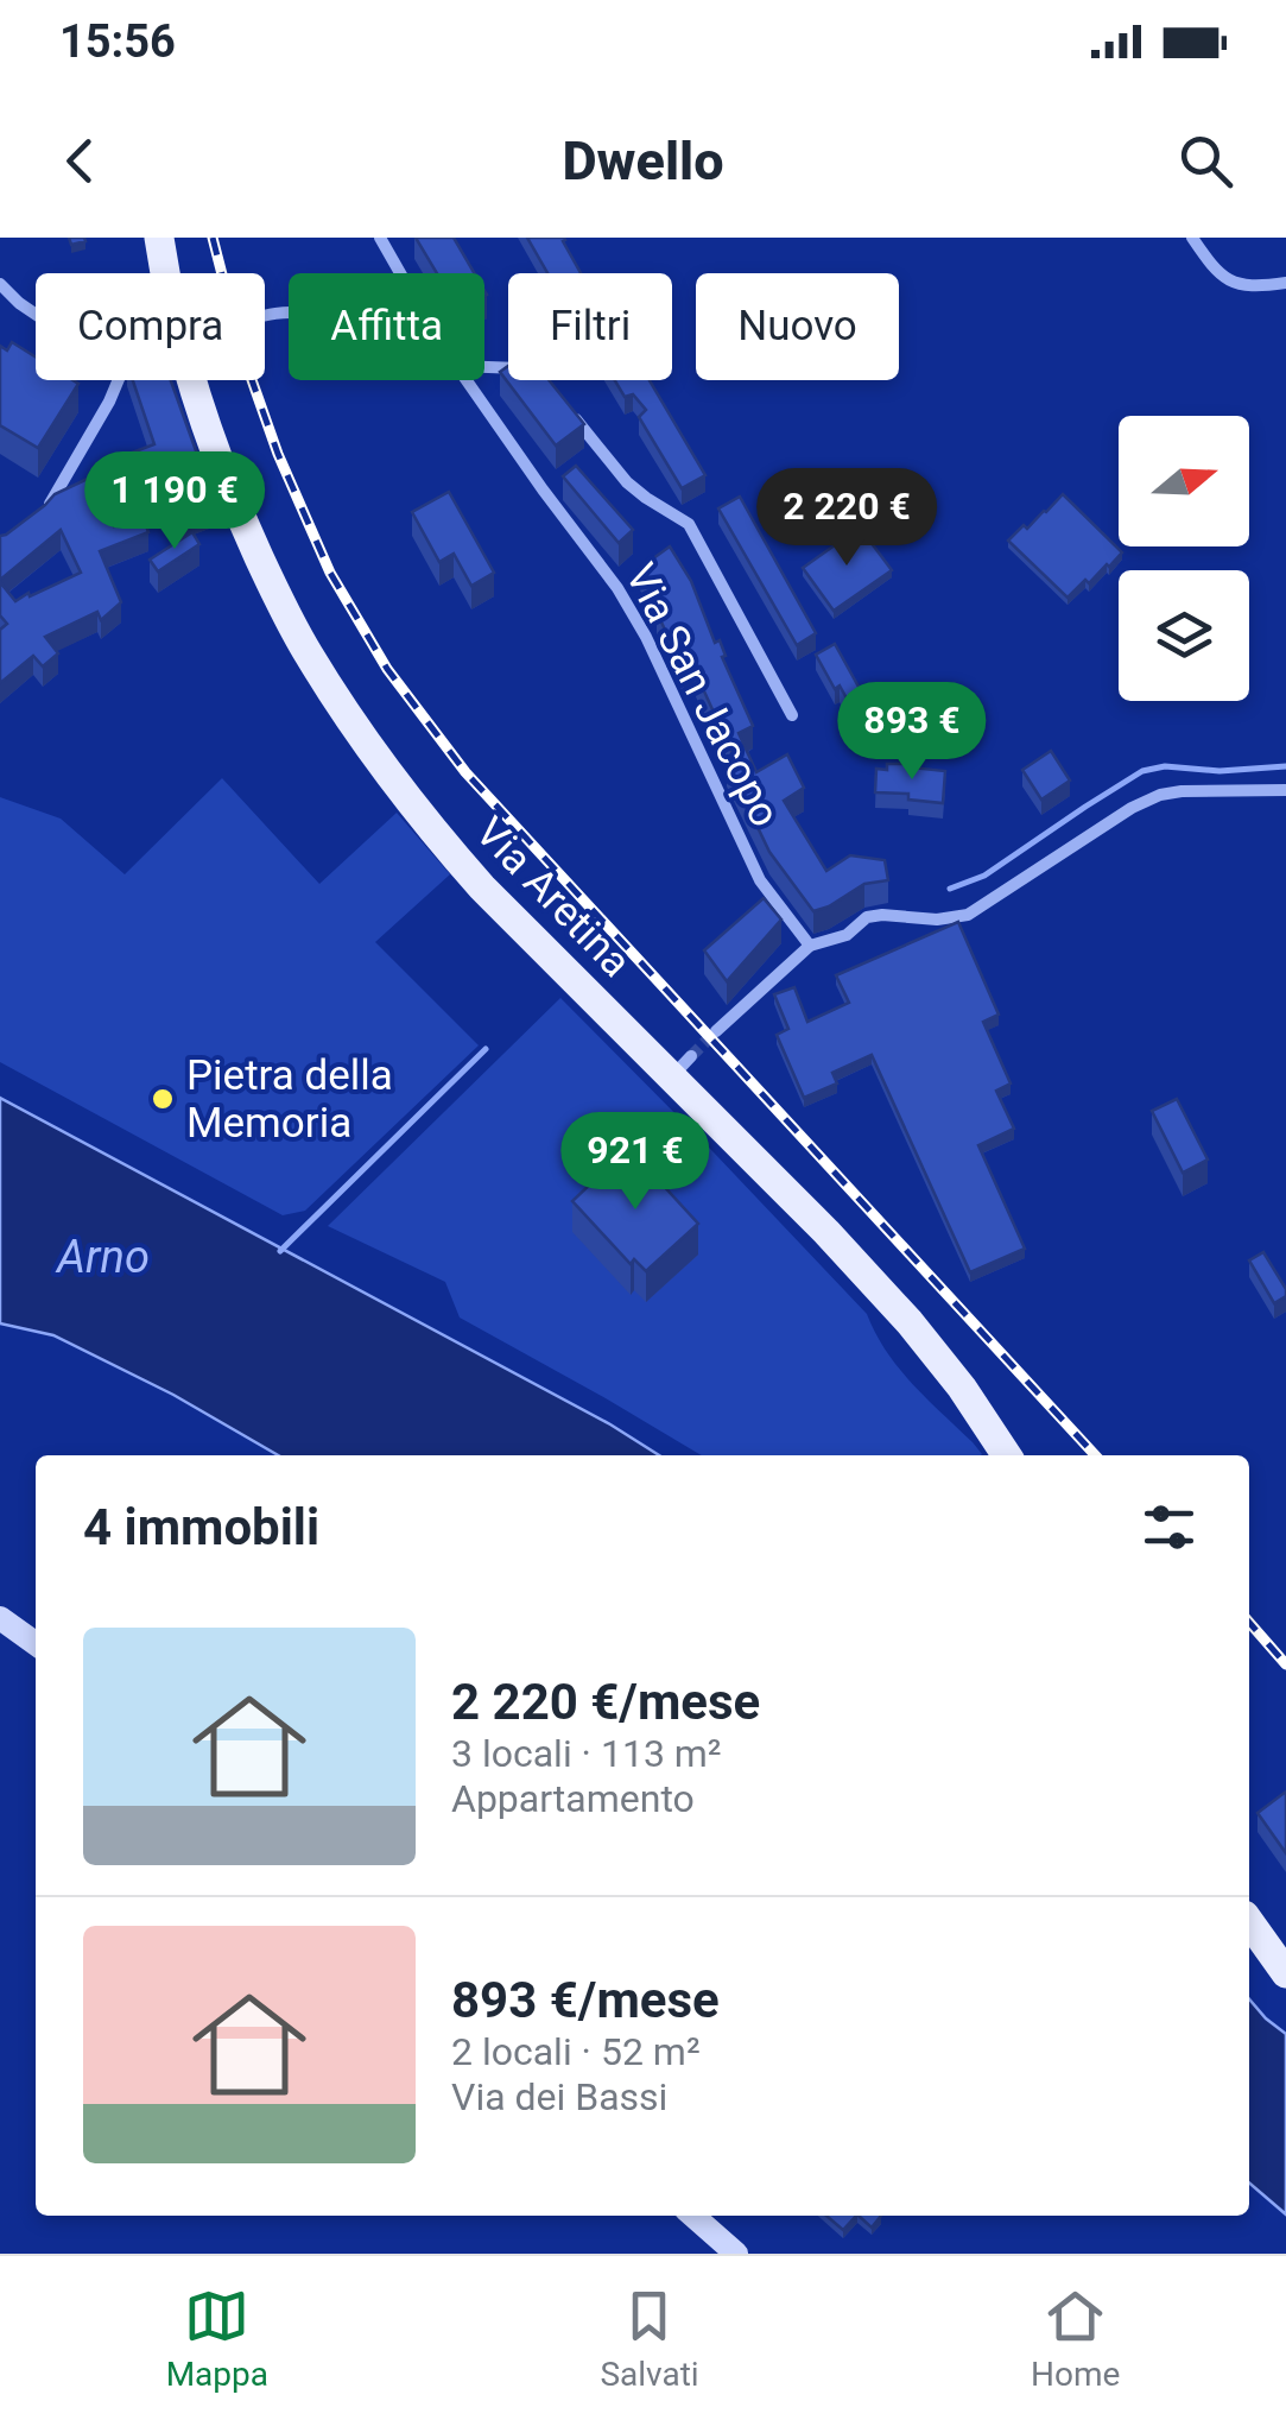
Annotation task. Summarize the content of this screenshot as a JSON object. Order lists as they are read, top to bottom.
{
  "streets": {
    "main road": ["Via Aretina"],
    "street": ["Via San Jacopo"]
  },
  "water": ["Arno"],
  "places": ["Pietra della Memoria"],
  "north": "right",
  "page": {
    "status": "15:56",
    "header": "Dwello",
    "chip": [
      "Compra",
      "Affitta",
      "Filtri",
      "Nuovo"
    ],
    "price": [
      "1 190 €",
      "2 220 €",
      "893 €",
      "921 €"
    ],
    "heading": "4 immobili",
    "list": [
      {
        "name": "2 220 €/mese",
        "note": "3 locali · 113 m² · Appartamento"
      },
      {
        "name": "893 €/mese",
        "note": "2 locali · 52 m² · Via dei Bassi"
      }
    ],
    "tabs": ["Mappa", "Salvati", "Home"]
  }
}
